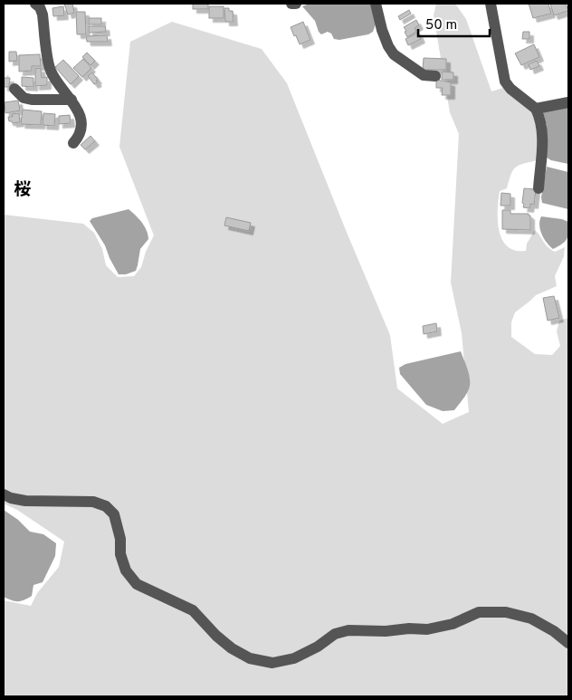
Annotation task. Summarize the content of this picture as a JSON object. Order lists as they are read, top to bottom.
{
  "districts": ["桜"],
  "scale_bar": "50 m"
}
